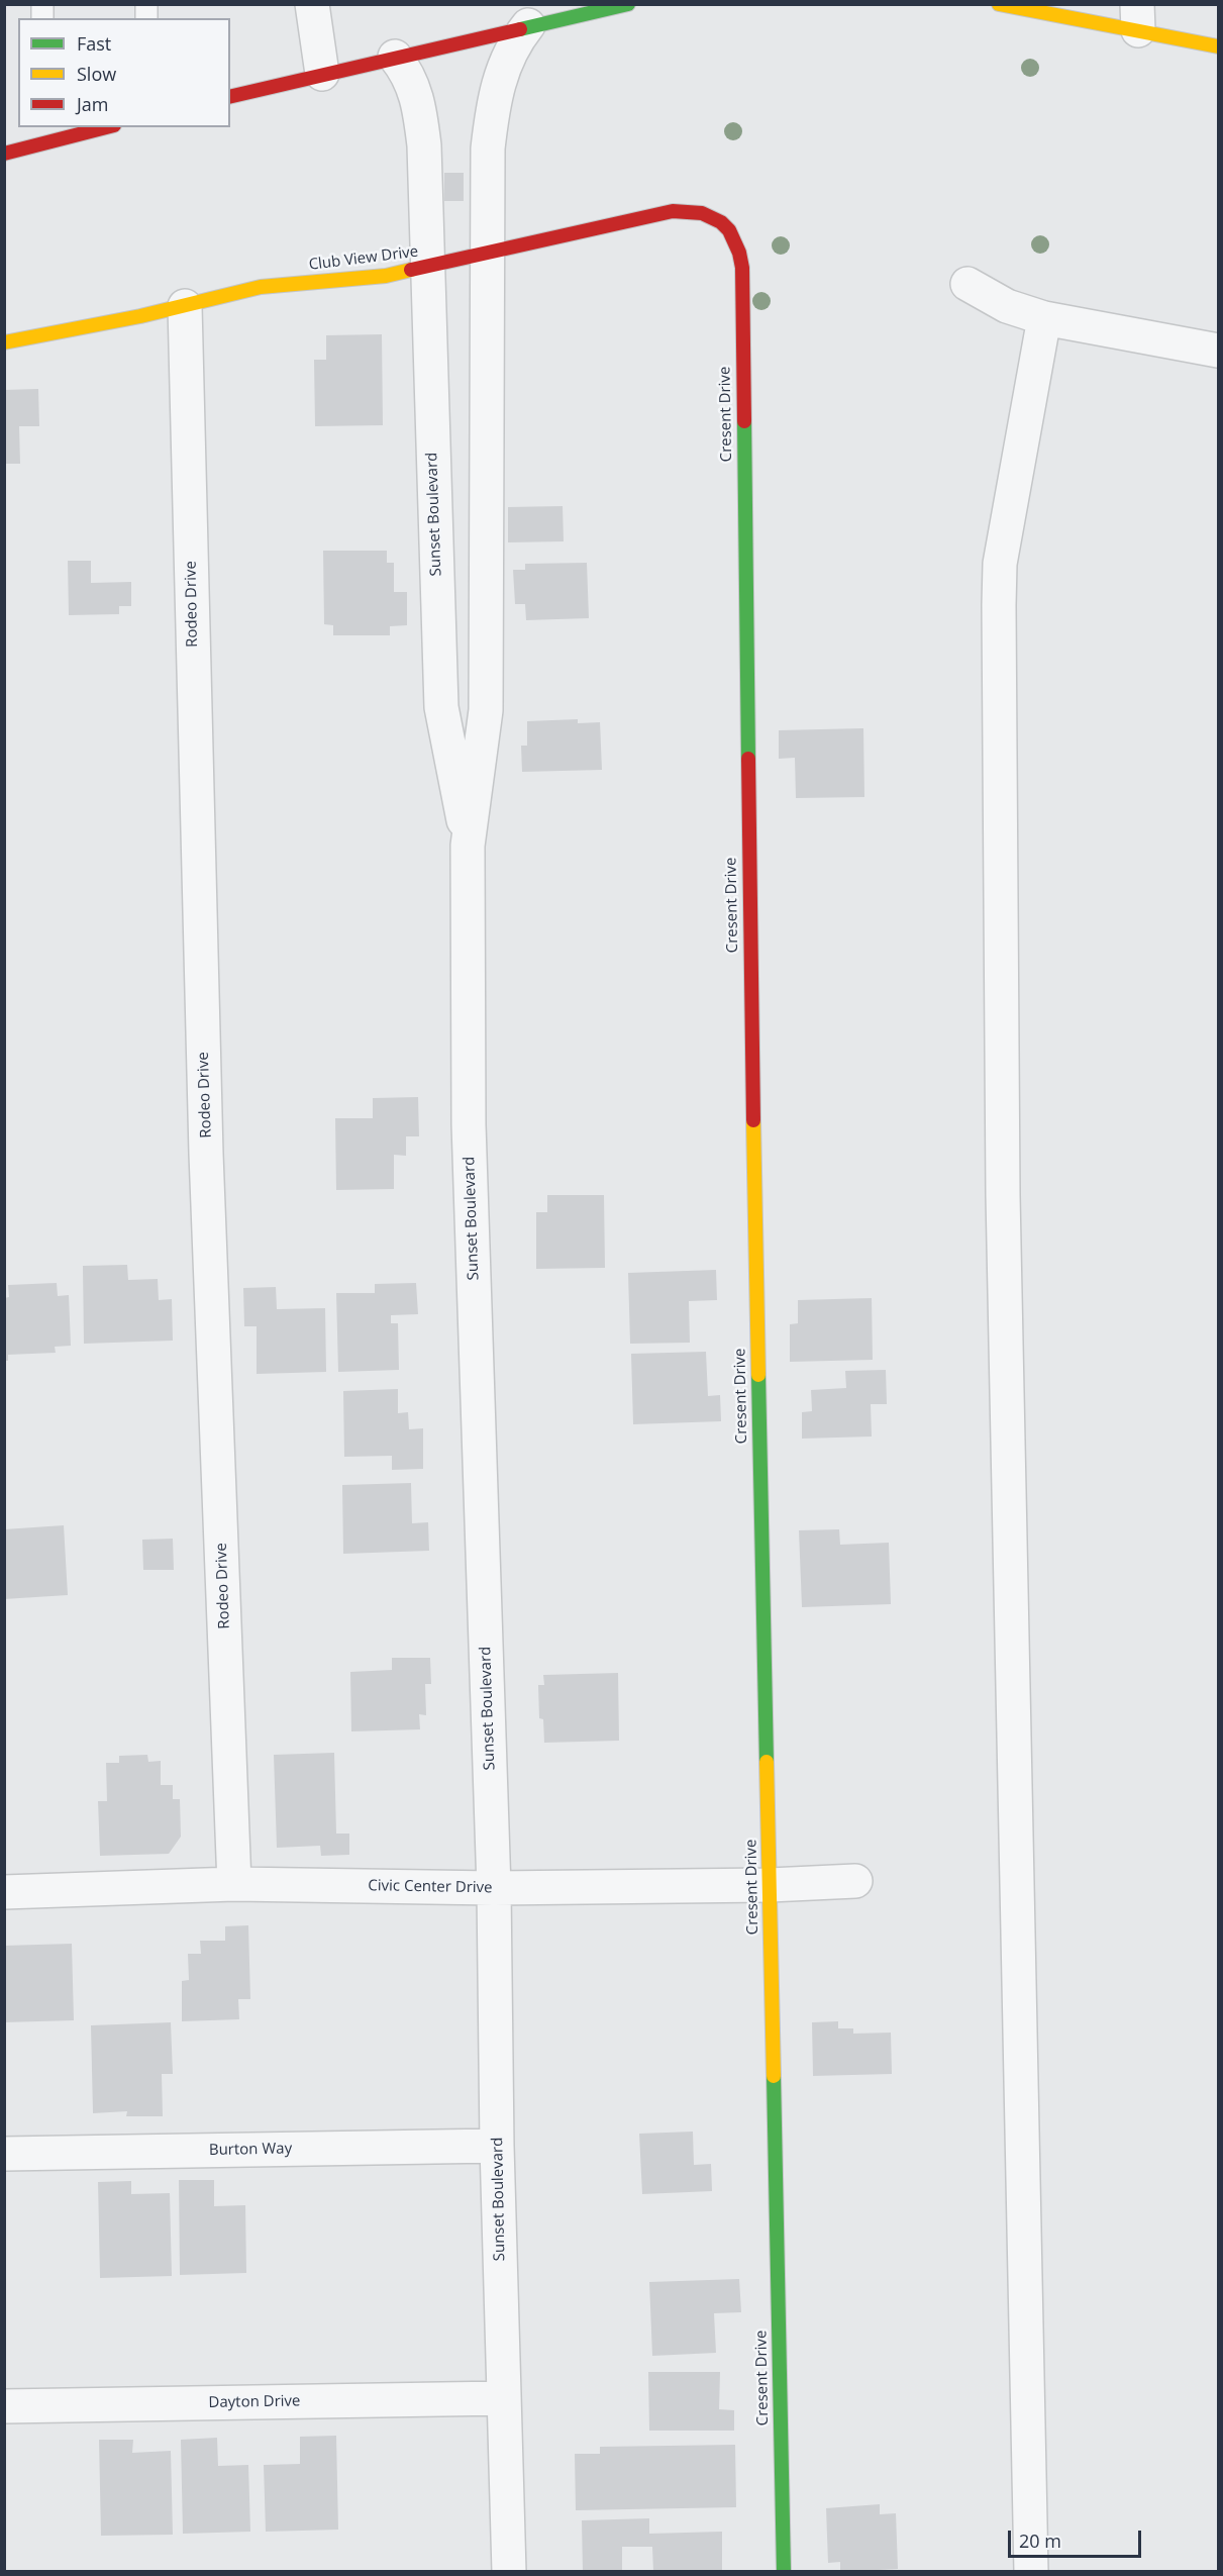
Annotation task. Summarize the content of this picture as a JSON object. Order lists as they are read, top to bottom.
{
  "streets": {
    "street": [
      "Club View Drive",
      "Cresent Drive",
      "Sunset Boulevard",
      "Rodeo Drive",
      "Civic Center Drive",
      "Burton Way",
      "Dayton Drive"
    ]
  },
  "crossings": [
    ["Club View Drive", "Cresent Drive"],
    ["Club View Drive", "Sunset Boulevard"],
    ["Club View Drive", "Rodeo Drive"],
    ["Cresent Drive", "Civic Center Drive"],
    ["Sunset Boulevard", "Civic Center Drive"],
    ["Sunset Boulevard", "Burton Way"],
    ["Sunset Boulevard", "Dayton Drive"],
    ["Rodeo Drive", "Civic Center Drive"]
  ],
  "legend": ["Fast", "Slow", "Jam"],
  "scale_bar": "20 m"
}
